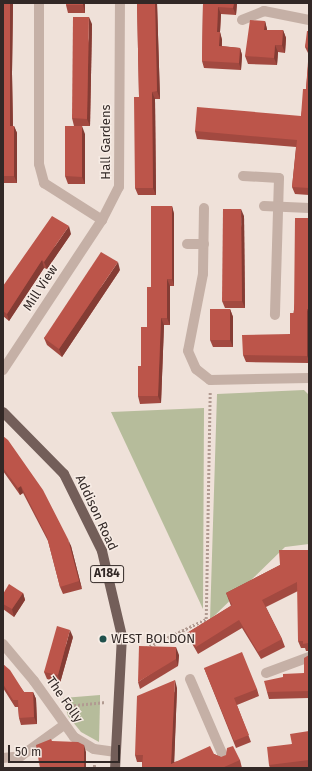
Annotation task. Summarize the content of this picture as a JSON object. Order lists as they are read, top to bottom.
{
  "streets": {
    "main road": ["Addison Road", "A184"],
    "street": ["Hall Gardens", "Mill View", "The Folly"]
  },
  "crossings": [
    ["Hall Gardens", "Mill View"],
    ["Addison Road", "The Folly"]
  ],
  "places": ["WEST BOLDON"],
  "scale_bar": "50 m"
}
